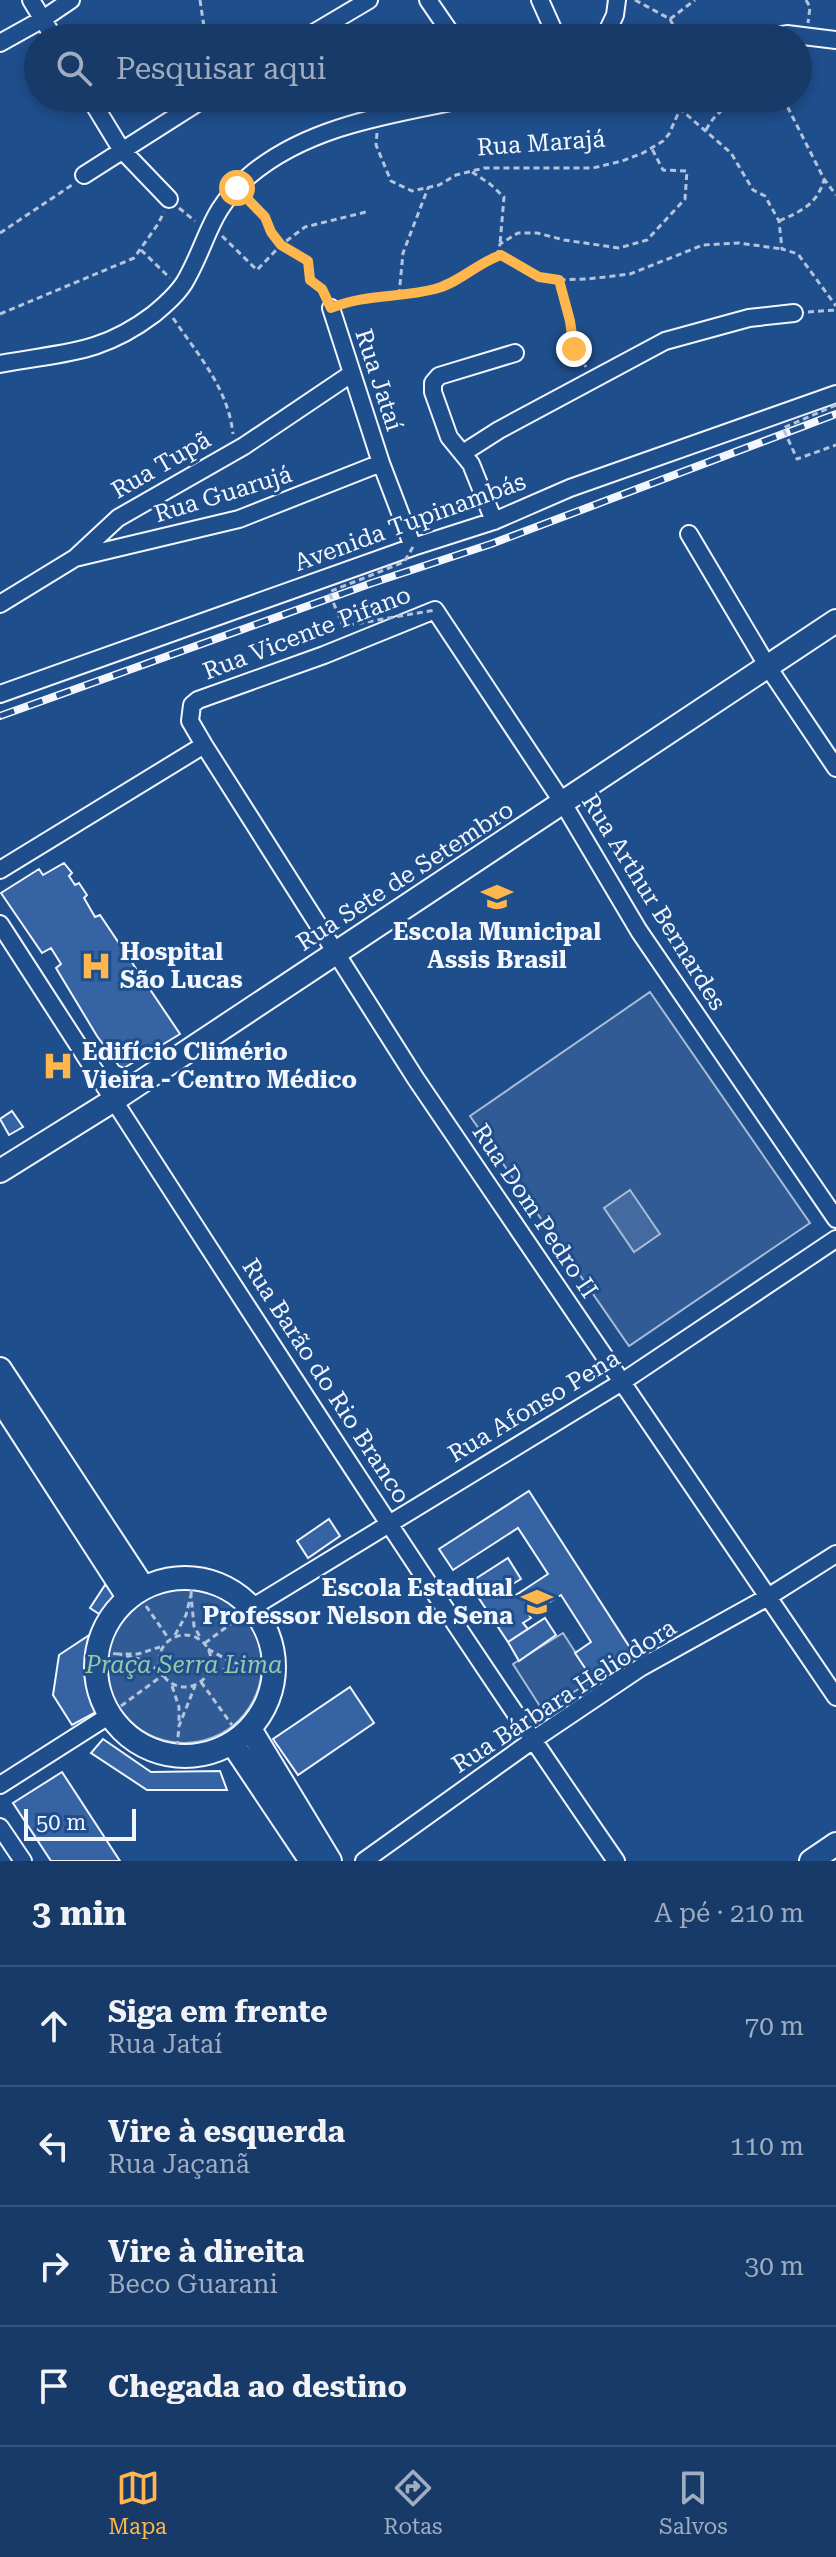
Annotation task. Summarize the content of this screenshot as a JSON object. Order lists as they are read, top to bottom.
{
  "streets": {
    "main road": ["Rua Sete de Setembro"],
    "street": [
      "Rua Jataí",
      "Rua Tupã",
      "Rua Guarujá",
      "Avenida Tupinambás",
      "Rua Vicente Pifano",
      "Rua Arthur Bernardes",
      "Rua Dom Pedro II",
      "Rua Barão do Rio Branco",
      "Rua Afonso Pena",
      "Rua Bárbara Heliodora"
    ],
    "path": ["Rua Marajá"]
  },
  "crossings": [
    ["Rua Jataí", "Rua Tupã"],
    ["Rua Jataí", "Rua Guarujá"],
    ["Rua Jataí", "Avenida Tupinambás"],
    ["Rua Tupã", "Rua Guarujá"],
    ["Rua Vicente Pifano", "Rua Arthur Bernardes"],
    ["Rua Vicente Pifano", "Rua Dom Pedro II"],
    ["Rua Sete de Setembro", "Rua Arthur Bernardes"],
    ["Rua Sete de Setembro", "Rua Dom Pedro II"],
    ["Rua Sete de Setembro", "Rua Barão do Rio Branco"],
    ["Rua Dom Pedro II", "Rua Afonso Pena"],
    ["Rua Dom Pedro II", "Rua Bárbara Heliodora"],
    ["Rua Barão do Rio Branco", "Rua Afonso Pena"],
    ["Rua Barão do Rio Branco", "Rua Bárbara Heliodora"]
  ],
  "parks": ["Praça Serra Lima"],
  "places": {
    "school or university": ["Escola Municipal Assis Brasil", "Escola Estadual Professor Nelson de Sena"],
    "hospital": ["Hospital São Lucas", "Edifício Climério Vieira - Centro Médico"]
  },
  "scale_bar": "50 m",
  "page": {
    "search": "Pesquisar aqui",
    "scale": "50 m",
    "heading": ["3 min", "A pé · 210 m"],
    "list": [
      ["Siga em frente", "Rua Jataí", "70 m"],
      ["Vire à esquerda", "Rua Jaçanã", "110 m"],
      ["Vire à direita", "Beco Guarani", "30 m"],
      "Chegada ao destino"
    ],
    "nav": ["Mapa", "Rotas", "Salvos"]
  }
}
